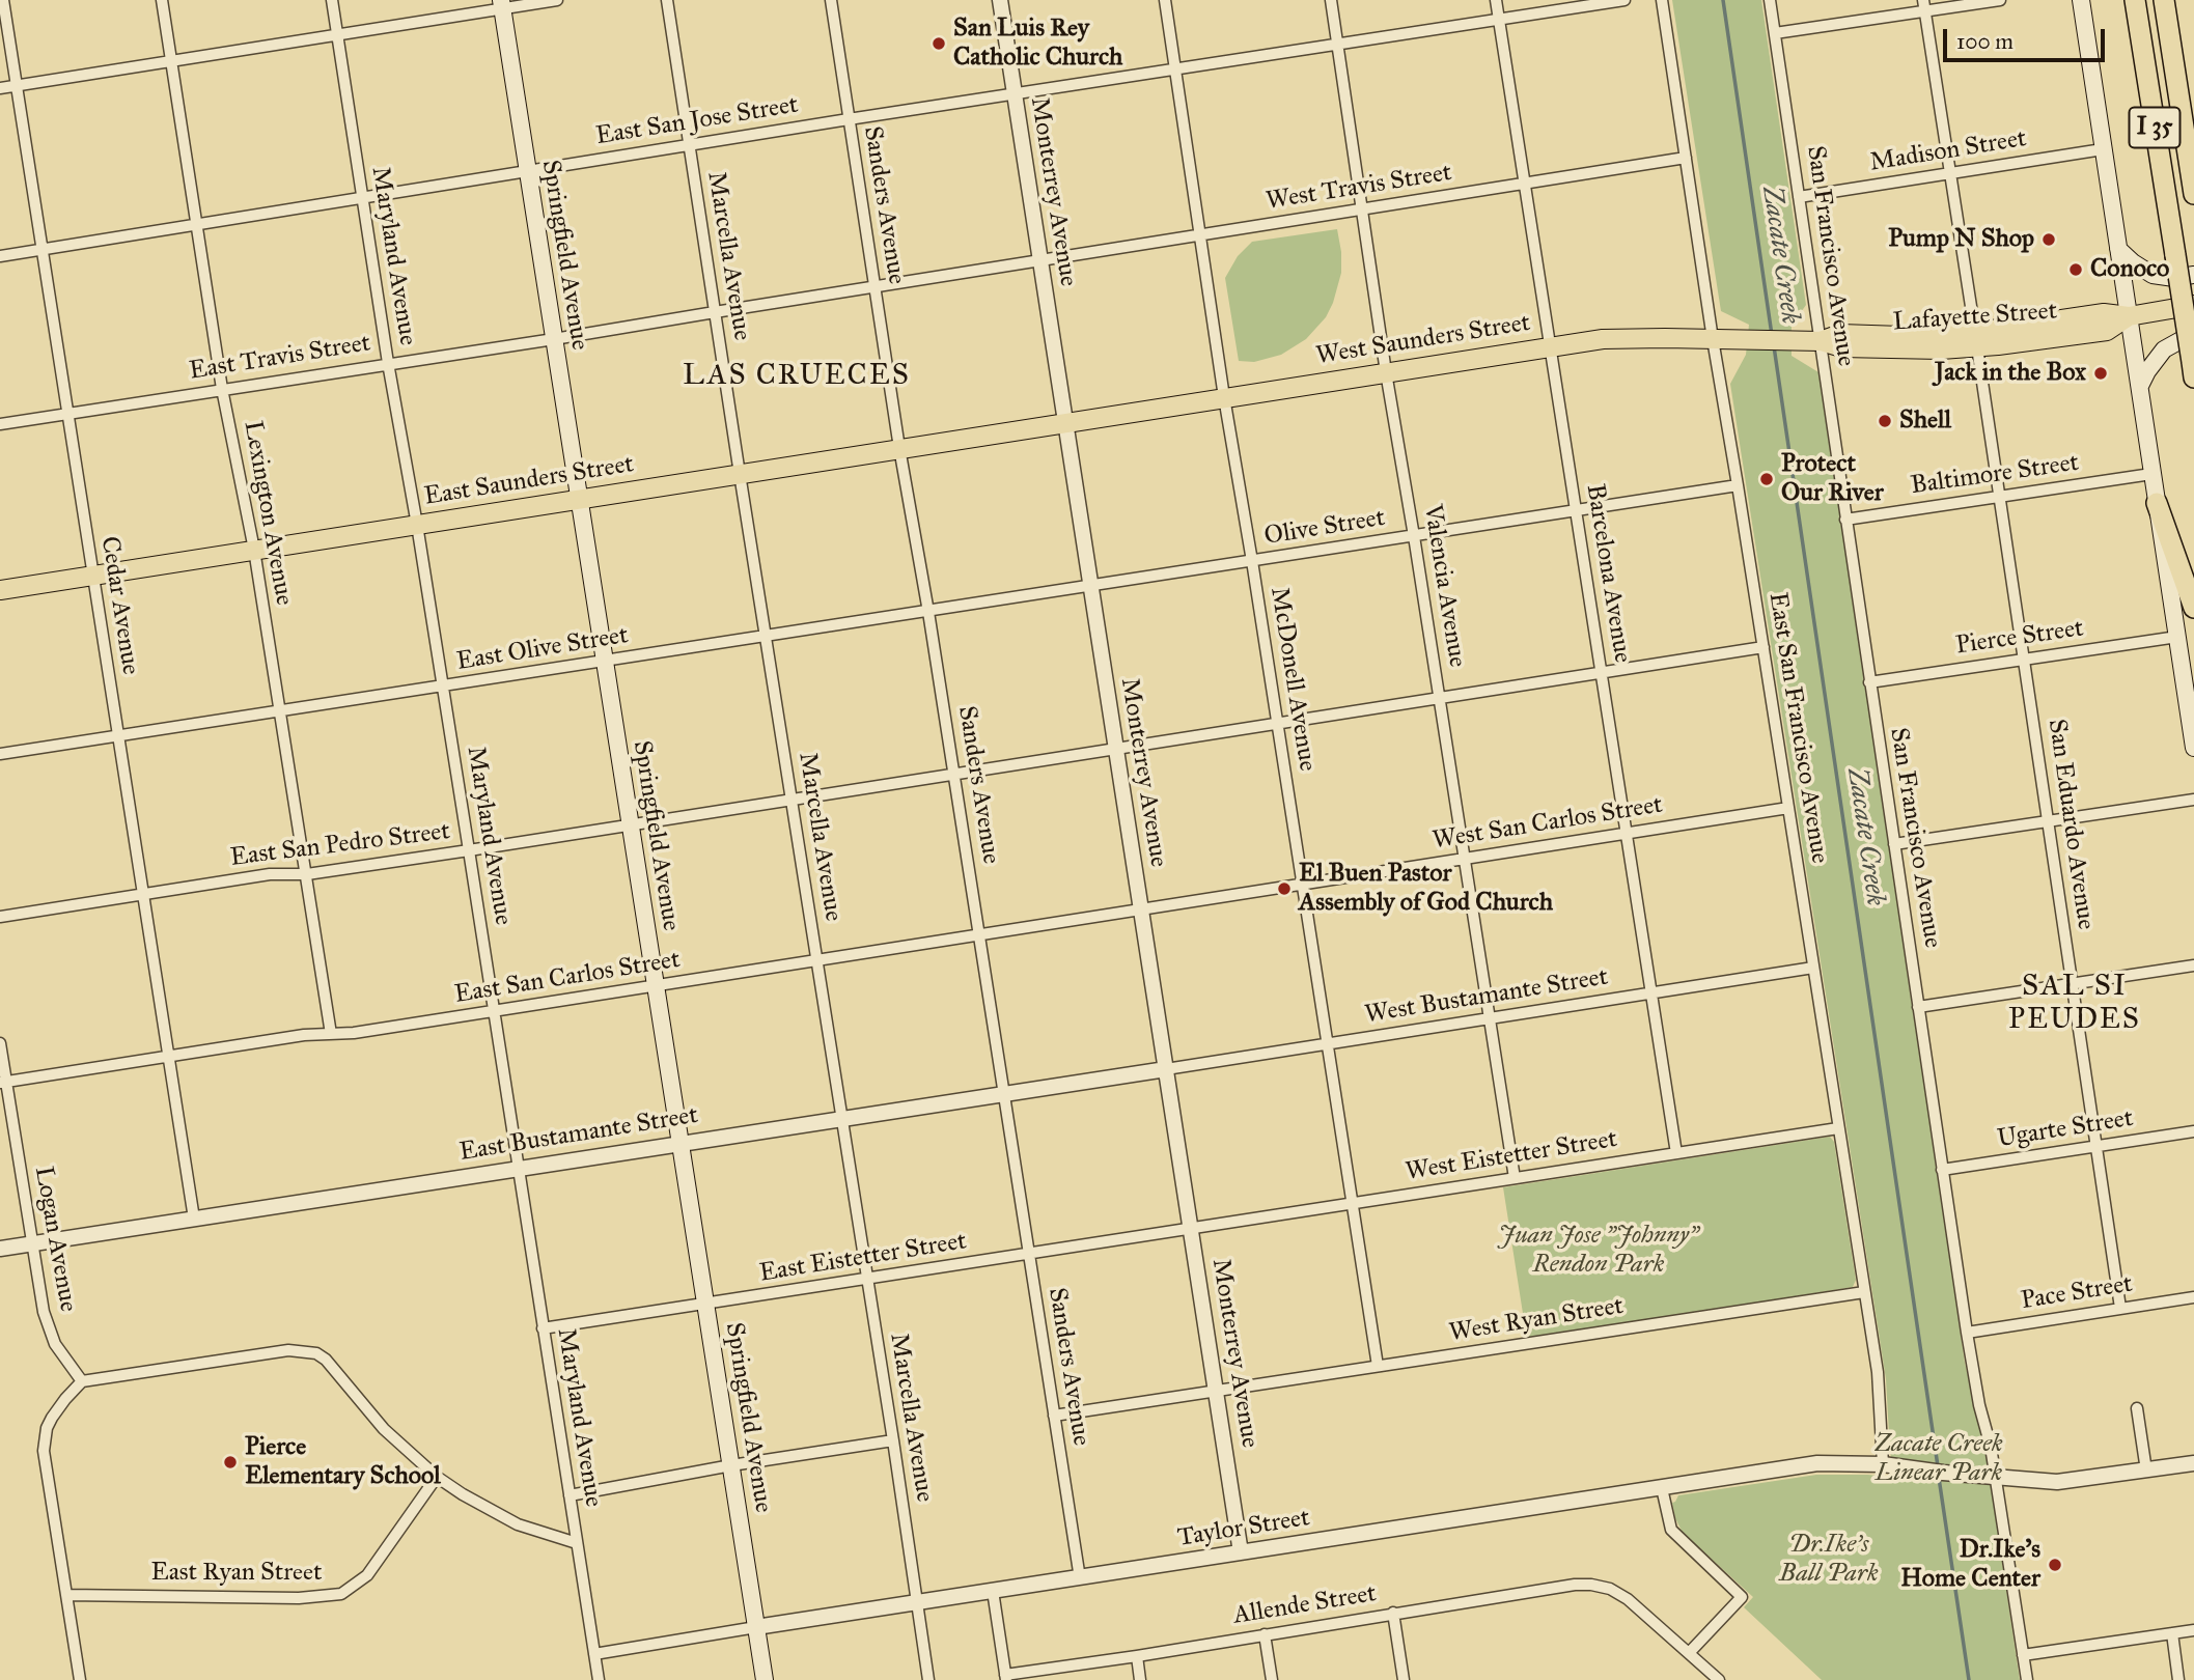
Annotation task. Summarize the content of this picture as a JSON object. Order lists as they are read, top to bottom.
{
  "streets": {
    "highway": ["I 35"],
    "main road": [
      "Springfield Avenue",
      "Lafayette Street",
      "West Saunders Street",
      "East Saunders Street"
    ],
    "street": [
      "East San Jose Street",
      "Madison Street",
      "West Travis Street",
      "Monterrey Avenue",
      "Sanders Avenue",
      "Maryland Avenue",
      "Marcella Avenue",
      "San Francisco Avenue",
      "East Travis Street",
      "Baltimore Street",
      "Lexington Avenue",
      "Olive Street",
      "Barcelona Avenue",
      "Valencia Avenue",
      "Cedar Avenue",
      "Pierce Street",
      "East Olive Street",
      "McDonell Avenue",
      "East San Francisco Avenue",
      "West San Carlos Street",
      "San Eduardo Avenue",
      "East San Pedro Street",
      "East San Carlos Street",
      "West Bustamante Street",
      "Ugarte Street",
      "East Bustamante Street",
      "West Eistetter Street",
      "Logan Avenue",
      "East Eistetter Street",
      "Pace Street",
      "West Ryan Street",
      "Taylor Street",
      "East Ryan Street",
      "Allende Street"
    ]
  },
  "crossings": [
    ["East San Jose Street", "Monterrey Avenue"],
    ["East San Jose Street", "Sanders Avenue"],
    ["East San Jose Street", "Springfield Avenue"],
    ["East San Jose Street", "Maryland Avenue"],
    ["East San Jose Street", "Marcella Avenue"],
    ["East San Jose Street", "Lexington Avenue"],
    ["East San Jose Street", "Barcelona Avenue"],
    ["East San Jose Street", "Valencia Avenue"],
    ["East San Jose Street", "Cedar Avenue"],
    ["East San Jose Street", "McDonell Avenue"],
    ["Madison Street", "San Francisco Avenue"],
    ["Madison Street", "San Eduardo Avenue"],
    ["West Travis Street", "Monterrey Avenue"],
    ["West Travis Street", "East Travis Street"],
    ["West Travis Street", "Barcelona Avenue"],
    ["West Travis Street", "Valencia Avenue"],
    ["West Travis Street", "McDonell Avenue"],
    ["West Travis Street", "East San Francisco Avenue"],
    ["Monterrey Avenue", "West Saunders Street"],
    ["Monterrey Avenue", "East Travis Street"],
    ["Monterrey Avenue", "East Saunders Street"],
    ["Monterrey Avenue", "Olive Street"],
    ["Monterrey Avenue", "East Olive Street"],
    ["Monterrey Avenue", "West San Carlos Street"],
    ["Monterrey Avenue", "East San Pedro Street"],
    ["Monterrey Avenue", "East San Carlos Street"],
    ["Monterrey Avenue", "West Bustamante Street"],
    ["Monterrey Avenue", "East Bustamante Street"],
    ["Monterrey Avenue", "West Eistetter Street"],
    ["Monterrey Avenue", "East Eistetter Street"],
    ["Monterrey Avenue", "West Ryan Street"],
    ["Monterrey Avenue", "Taylor Street"],
    ["Sanders Avenue", "East Travis Street"],
    ["Sanders Avenue", "East Saunders Street"],
    ["Sanders Avenue", "East Olive Street"],
    ["Sanders Avenue", "East San Pedro Street"],
    ["Sanders Avenue", "East San Carlos Street"],
    ["Sanders Avenue", "East Bustamante Street"],
    ["Sanders Avenue", "East Eistetter Street"],
    ["Sanders Avenue", "Taylor Street"],
    ["Springfield Avenue", "East Travis Street"],
    ["Springfield Avenue", "East Saunders Street"],
    ["Springfield Avenue", "East Olive Street"],
    ["Springfield Avenue", "East San Pedro Street"],
    ["Springfield Avenue", "East San Carlos Street"],
    ["Springfield Avenue", "East Bustamante Street"],
    ["Springfield Avenue", "East Eistetter Street"],
    ["Springfield Avenue", "Taylor Street"],
    ["Maryland Avenue", "East Travis Street"],
    ["Maryland Avenue", "East Saunders Street"],
    ["Maryland Avenue", "East Olive Street"],
    ["Maryland Avenue", "East San Pedro Street"],
    ["Maryland Avenue", "East San Carlos Street"],
    ["Maryland Avenue", "East Bustamante Street"],
    ["Maryland Avenue", "East Eistetter Street"],
    ["Maryland Avenue", "Taylor Street"],
    ["Marcella Avenue", "East Travis Street"],
    ["Marcella Avenue", "East Saunders Street"],
    ["Marcella Avenue", "East Olive Street"],
    ["Marcella Avenue", "East San Pedro Street"],
    ["Marcella Avenue", "East San Carlos Street"],
    ["Marcella Avenue", "East Bustamante Street"],
    ["Marcella Avenue", "East Eistetter Street"],
    ["Marcella Avenue", "Taylor Street"],
    ["San Francisco Avenue", "Lafayette Street"],
    ["San Francisco Avenue", "Baltimore Street"],
    ["San Francisco Avenue", "Pierce Street"],
    ["San Francisco Avenue", "Ugarte Street"],
    ["San Francisco Avenue", "Pace Street"],
    ["San Francisco Avenue", "Taylor Street"],
    ["Lafayette Street", "West Saunders Street"],
    ["Lafayette Street", "San Eduardo Avenue"],
    ["West Saunders Street", "East Saunders Street"],
    ["West Saunders Street", "Barcelona Avenue"],
    ["West Saunders Street", "Valencia Avenue"],
    ["West Saunders Street", "McDonell Avenue"],
    ["West Saunders Street", "East San Francisco Avenue"],
    ["East Travis Street", "Lexington Avenue"],
    ["East Travis Street", "Cedar Avenue"],
    ["Baltimore Street", "San Eduardo Avenue"],
    ["East Saunders Street", "Lexington Avenue"],
    ["East Saunders Street", "Cedar Avenue"],
    ["Lexington Avenue", "East Olive Street"],
    ["Lexington Avenue", "East San Pedro Street"],
    ["Lexington Avenue", "East San Carlos Street"],
    ["Olive Street", "Barcelona Avenue"],
    ["Olive Street", "Valencia Avenue"],
    ["Olive Street", "East Olive Street"],
    ["Olive Street", "McDonell Avenue"],
    ["Olive Street", "East San Francisco Avenue"],
    ["Barcelona Avenue", "West San Carlos Street"],
    ["Barcelona Avenue", "East San Pedro Street"],
    ["Barcelona Avenue", "West Bustamante Street"],
    ["Barcelona Avenue", "West Eistetter Street"],
    ["Valencia Avenue", "West San Carlos Street"],
    ["Valencia Avenue", "East San Pedro Street"],
    ["Valencia Avenue", "West Bustamante Street"],
    ["Valencia Avenue", "West Eistetter Street"],
    ["Cedar Avenue", "East Olive Street"],
    ["Cedar Avenue", "East San Pedro Street"],
    ["Cedar Avenue", "East San Carlos Street"],
    ["Cedar Avenue", "East Bustamante Street"],
    ["Pierce Street", "San Eduardo Avenue"],
    ["McDonell Avenue", "West San Carlos Street"],
    ["McDonell Avenue", "East San Pedro Street"],
    ["McDonell Avenue", "West Bustamante Street"],
    ["McDonell Avenue", "West Eistetter Street"],
    ["McDonell Avenue", "West Ryan Street"],
    ["East San Francisco Avenue", "West San Carlos Street"],
    ["East San Francisco Avenue", "East San Pedro Street"],
    ["East San Francisco Avenue", "West Bustamante Street"],
    ["East San Francisco Avenue", "West Eistetter Street"],
    ["East San Francisco Avenue", "West Ryan Street"],
    ["East San Francisco Avenue", "Taylor Street"],
    ["West San Carlos Street", "East San Carlos Street"],
    ["San Eduardo Avenue", "Ugarte Street"],
    ["San Eduardo Avenue", "Pace Street"],
    ["East San Carlos Street", "Logan Avenue"],
    ["West Bustamante Street", "East Bustamante Street"],
    ["East Bustamante Street", "Logan Avenue"],
    ["West Eistetter Street", "East Eistetter Street"]
  ],
  "districts": ["LAS CRUECES", "SAL SI PEUDES"],
  "water": ["Zacate Creek"],
  "parks": ["Juan Jose \"Johnny\" Rendon Park", "Zacate Creek Linear Park", "Dr.Ike's Ball Park"],
  "places": [
    "San Luis Rey Catholic Church",
    "Pump N Shop",
    "Conoco",
    "Jack in the Box",
    "Shell",
    "Protect Our River",
    "El Buen Pastor Assembly of God Church",
    "Pierce Elementary School",
    "Dr.Ike's Home Center"
  ],
  "scale_bar": "100 m"
}
